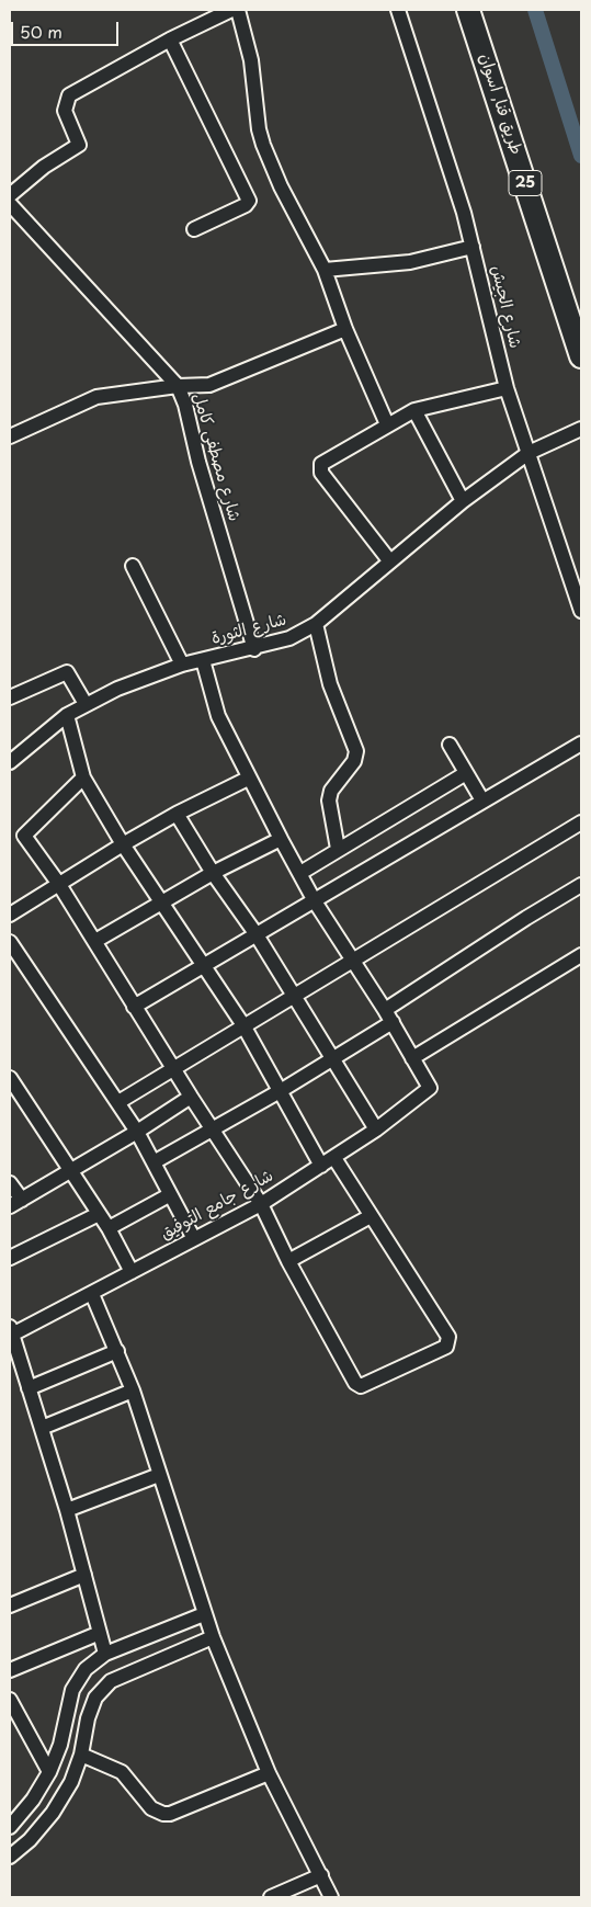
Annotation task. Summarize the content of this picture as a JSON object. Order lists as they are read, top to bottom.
{
  "streets": {
    "highway": ["طريق قنا, اسوان", "25"],
    "street": [
      "شارع الجيش",
      "شارع مصطفى كامل",
      "شارع الثورة",
      "شارع جامع التوفيق"
    ]
  },
  "crossings": [
    ["شارع الجيش", "شارع الثورة"],
    ["شارع مصطفى كامل", "شارع الثورة"]
  ],
  "scale_bar": "50 m"
}
